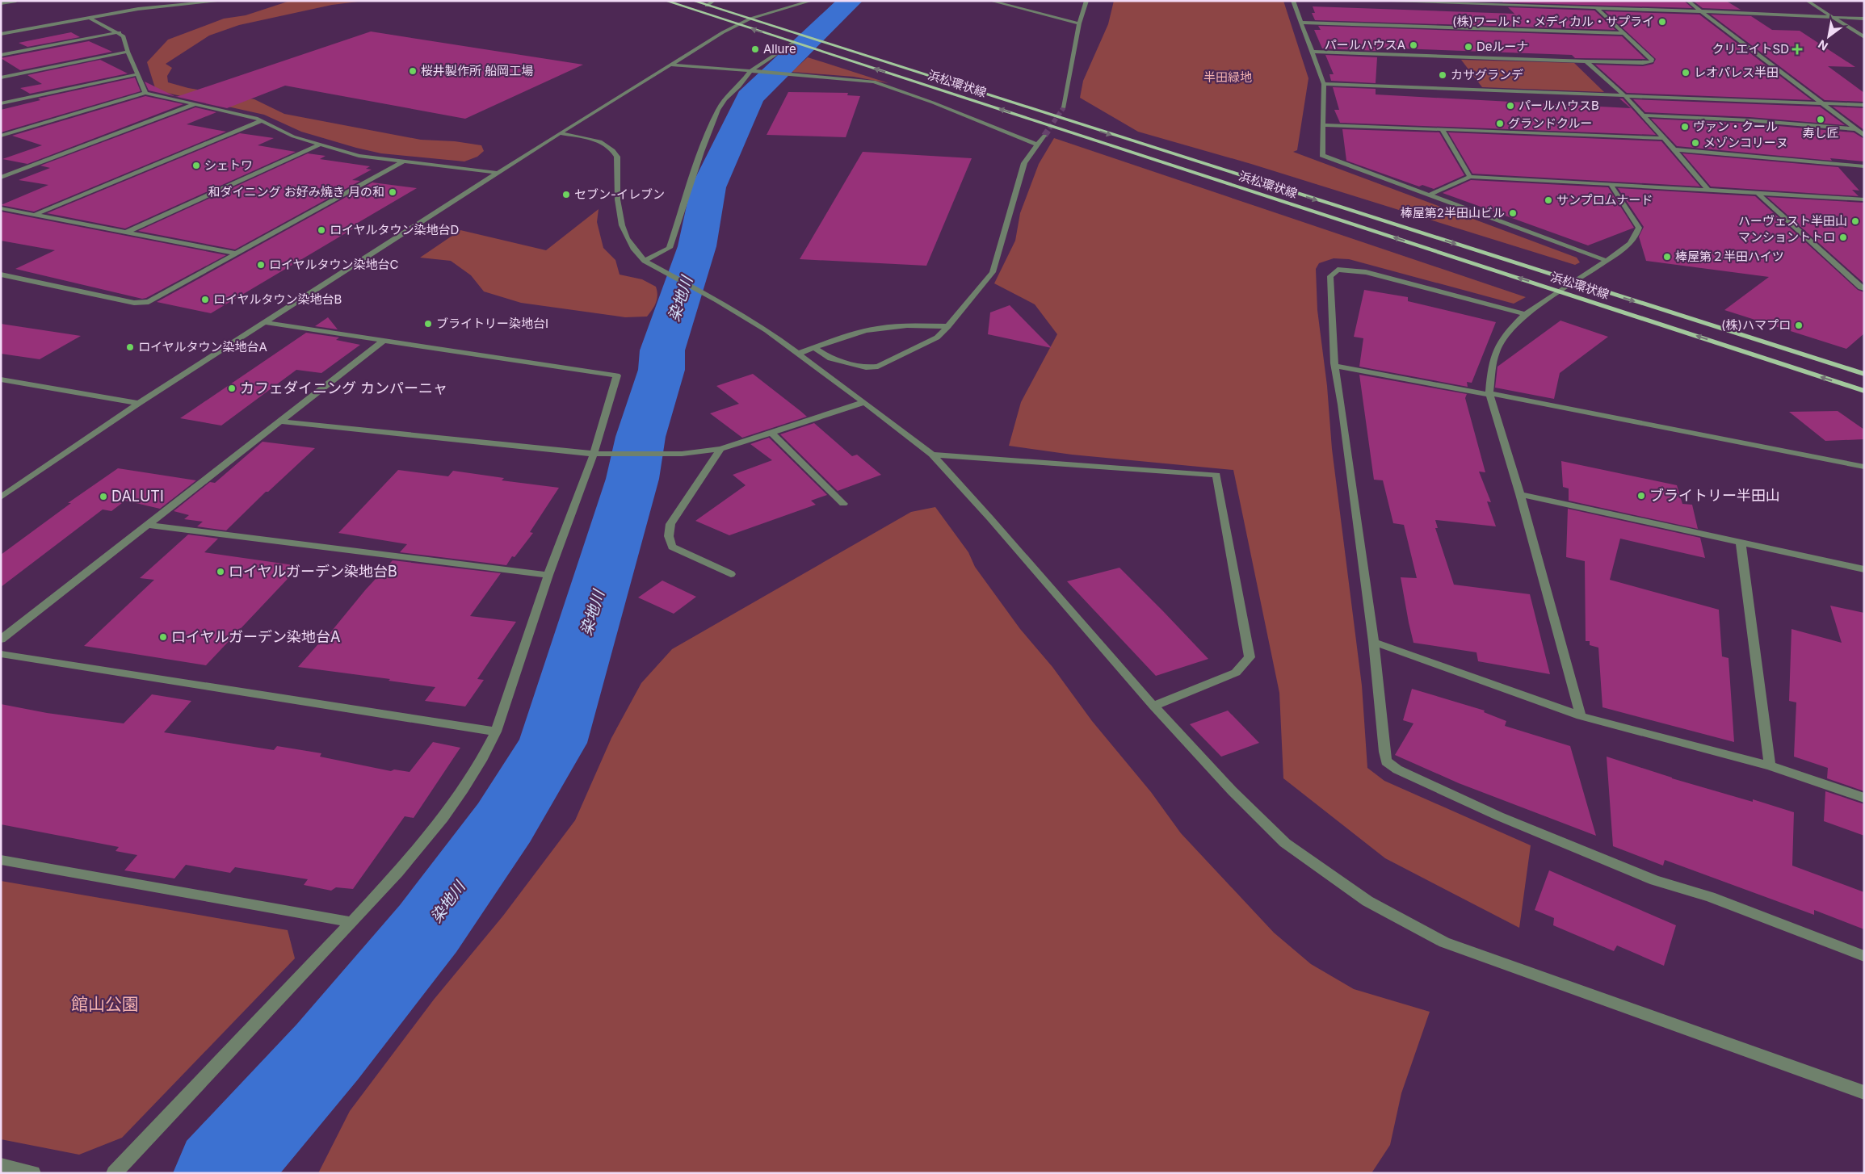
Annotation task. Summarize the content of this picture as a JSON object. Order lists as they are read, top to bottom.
{
  "streets": {
    "main road": ["浜松環状線"]
  },
  "water": ["染地川"],
  "parks": ["半田緑地", "館山公園"],
  "places": {
    "other": [
      "(株)ワールド・メディカル・サプライ",
      "パールハウスA",
      "Deルーナ",
      "Allure",
      "桜井製作所 船岡工場",
      "レオパレス半田",
      "カサグランデ",
      "パールハウスB",
      "寿し匠",
      "グランドクルー",
      "ヴァン・クール",
      "メゾンコリーヌ",
      "シェトワ",
      "和ダイニング お好み焼き 月の和",
      "セブン-イレブン",
      "サンプロムナード",
      "棒屋第2半田山ビル",
      "ハーヴェスト半田山",
      "ロイヤルタウン染地台D",
      "マンショントトロ",
      "棒屋第２半田ハイツ",
      "ロイヤルタウン染地台C",
      "ロイヤルタウン染地台B",
      "ブライトリー染地台Ⅰ",
      "(株)ハマプロ",
      "ロイヤルタウン染地台A",
      "カフェダイニング カンパーニャ",
      "ブライトリー半田山",
      "DALUTI",
      "ロイヤルガーデン染地台B",
      "ロイヤルガーデン染地台A"
    ],
    "health": ["クリエイトSD"]
  },
  "north": "bottom left"
}
